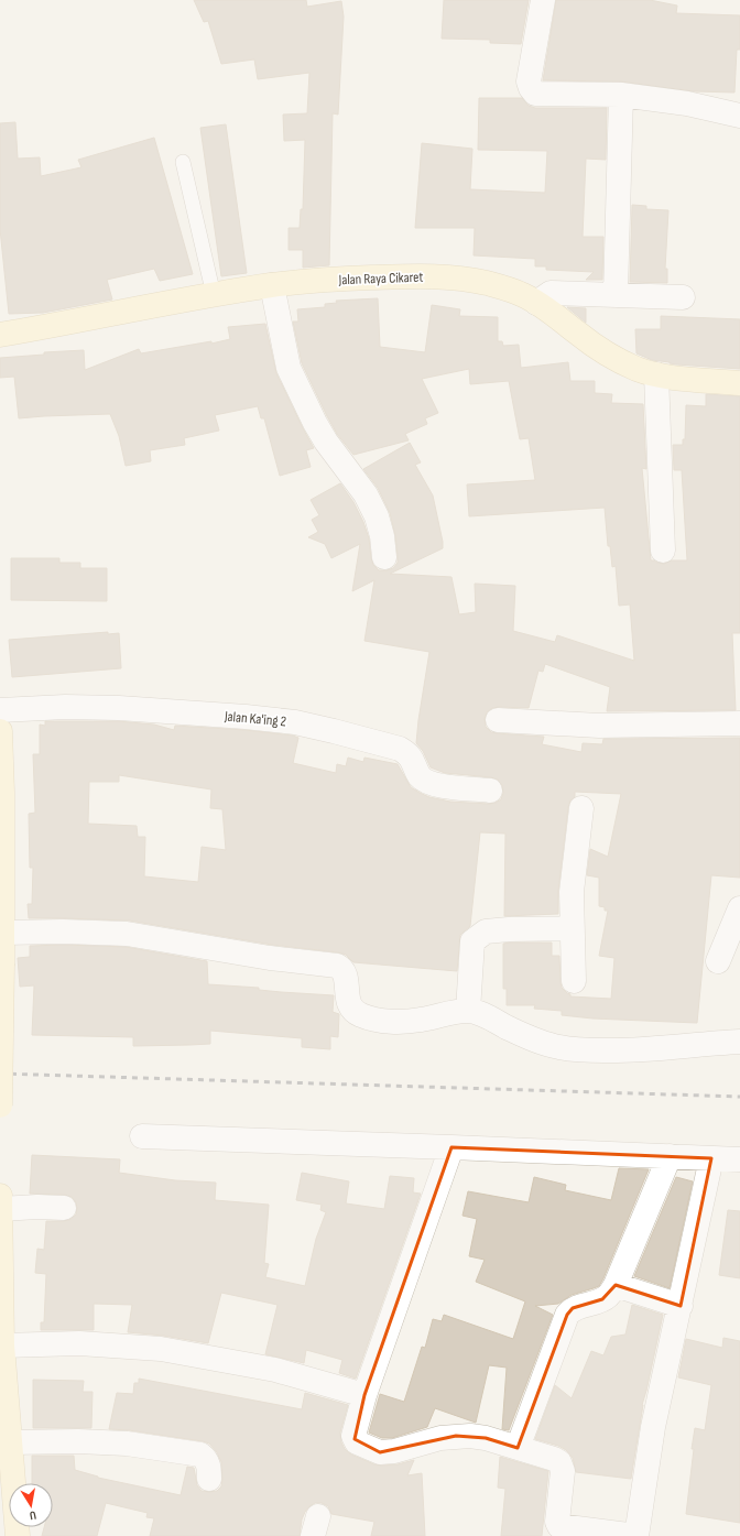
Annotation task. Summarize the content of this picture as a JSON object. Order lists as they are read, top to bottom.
{
  "streets": {
    "main road": ["Jalan Raya Cikaret"],
    "street": ["Jalan Ka'ing 2"]
  },
  "north": "bottom"
}
